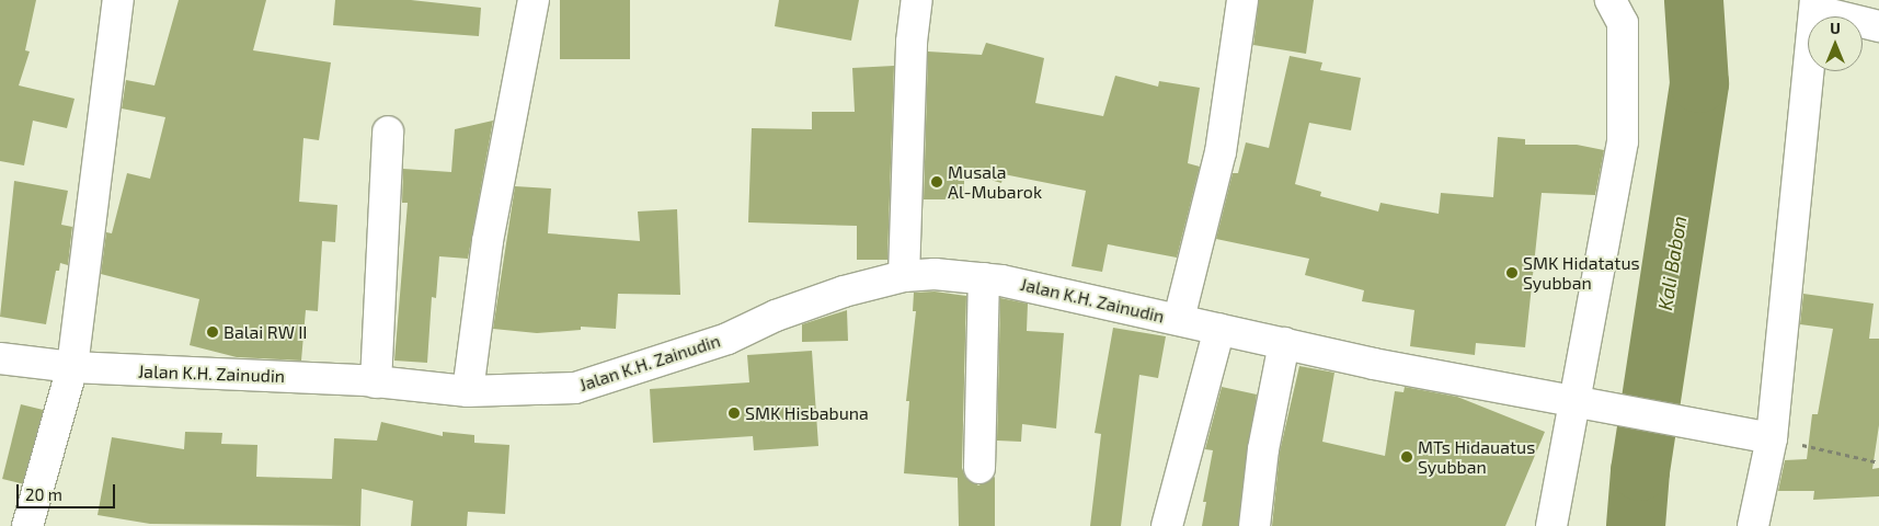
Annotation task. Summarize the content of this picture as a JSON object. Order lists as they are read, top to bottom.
{
  "streets": {
    "street": ["Jalan K.H. Zainudin"]
  },
  "water": ["Kali Babon"],
  "places": [
    "Musala Al-Mubarok",
    "SMK Hidatatus Syubban",
    "Balai RW II",
    "SMK Hisbabuna",
    "MTs Hidauatus Syubban"
  ],
  "scale_bar": "20 m",
  "north": "top"
}
